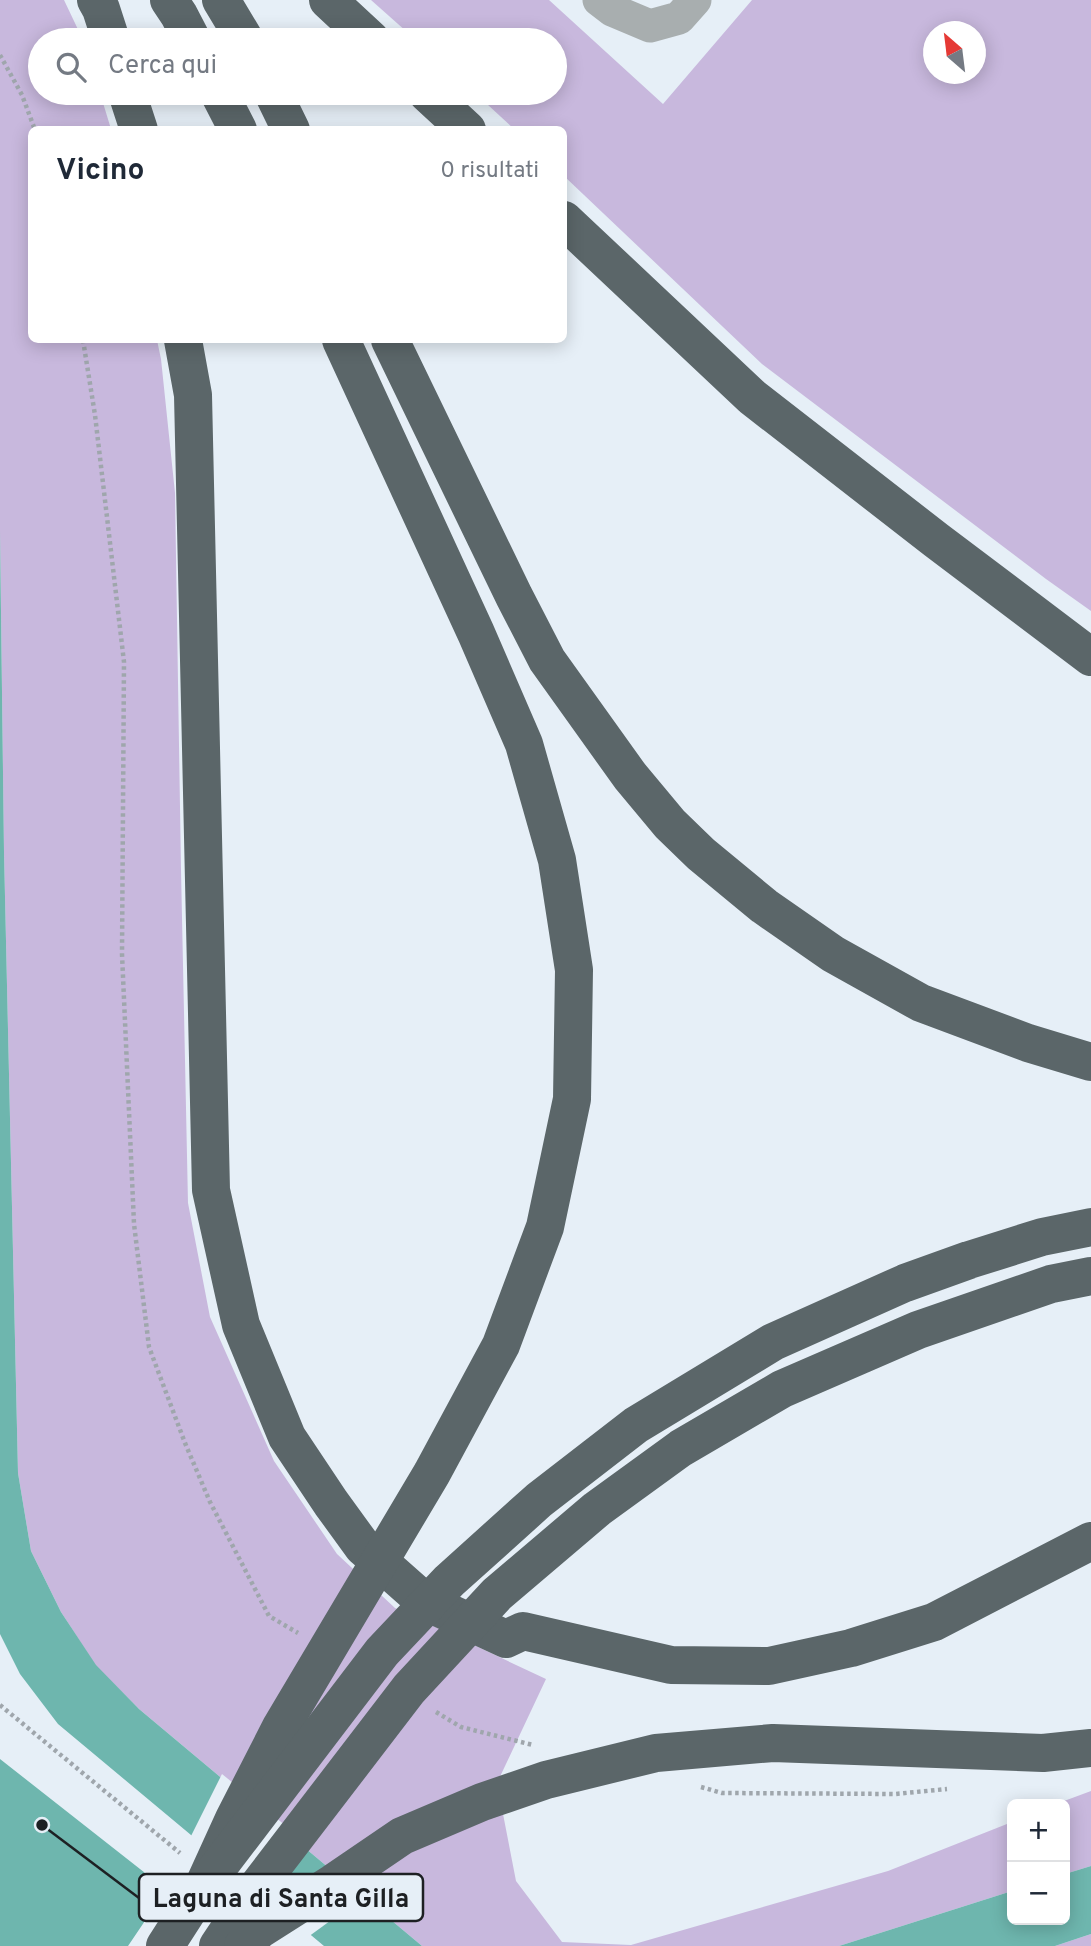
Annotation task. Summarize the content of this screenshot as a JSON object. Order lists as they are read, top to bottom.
{
  "places": ["Laguna di Santa Gilla"],
  "north": "top left",
  "page": {
    "search": "Cerca qui",
    "heading": ["Vicino", "0 risultati"],
    "map_buttons": ["+", "−"]
  }
}
